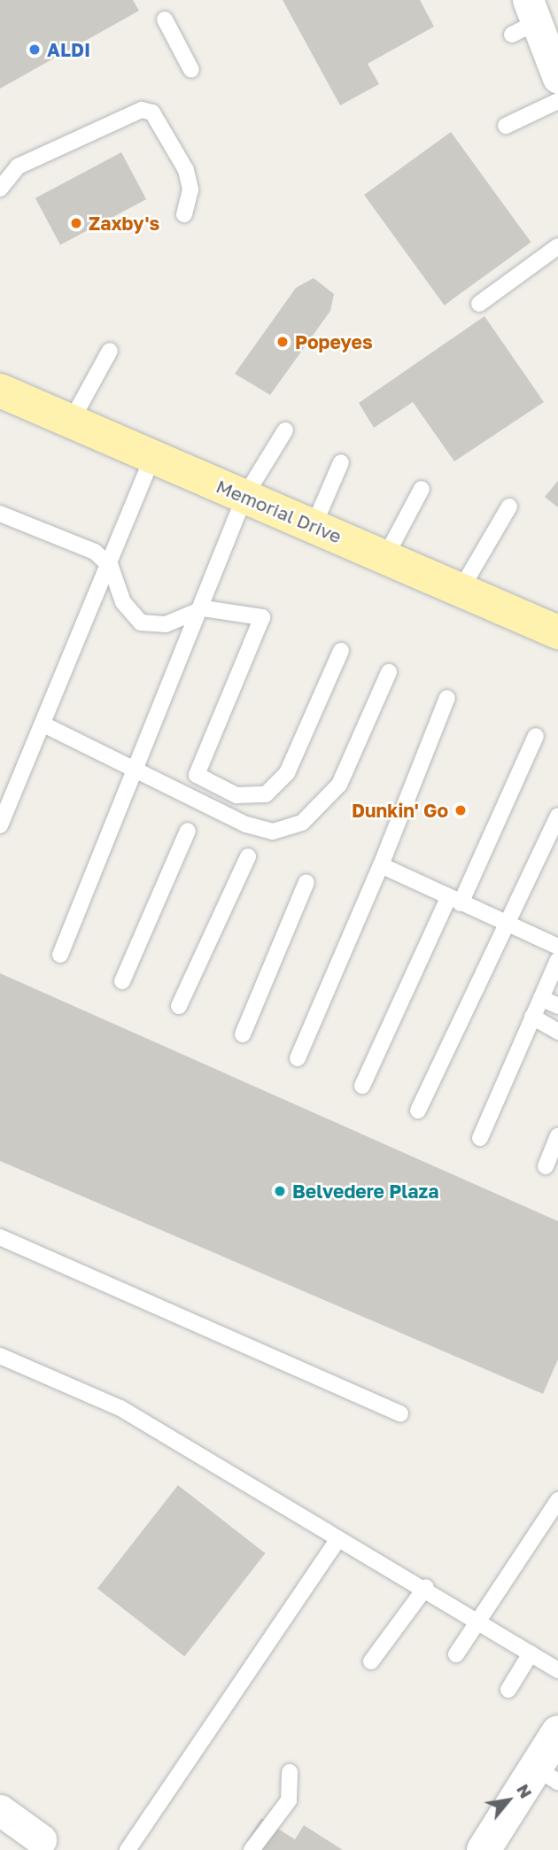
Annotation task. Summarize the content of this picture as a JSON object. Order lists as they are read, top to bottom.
{
  "streets": {
    "main road": ["Memorial Drive"]
  },
  "places": [
    "ALDI",
    "Zaxby's",
    "Popeyes",
    "Dunkin' Go",
    "Belvedere Plaza"
  ],
  "north": "top right"
}
